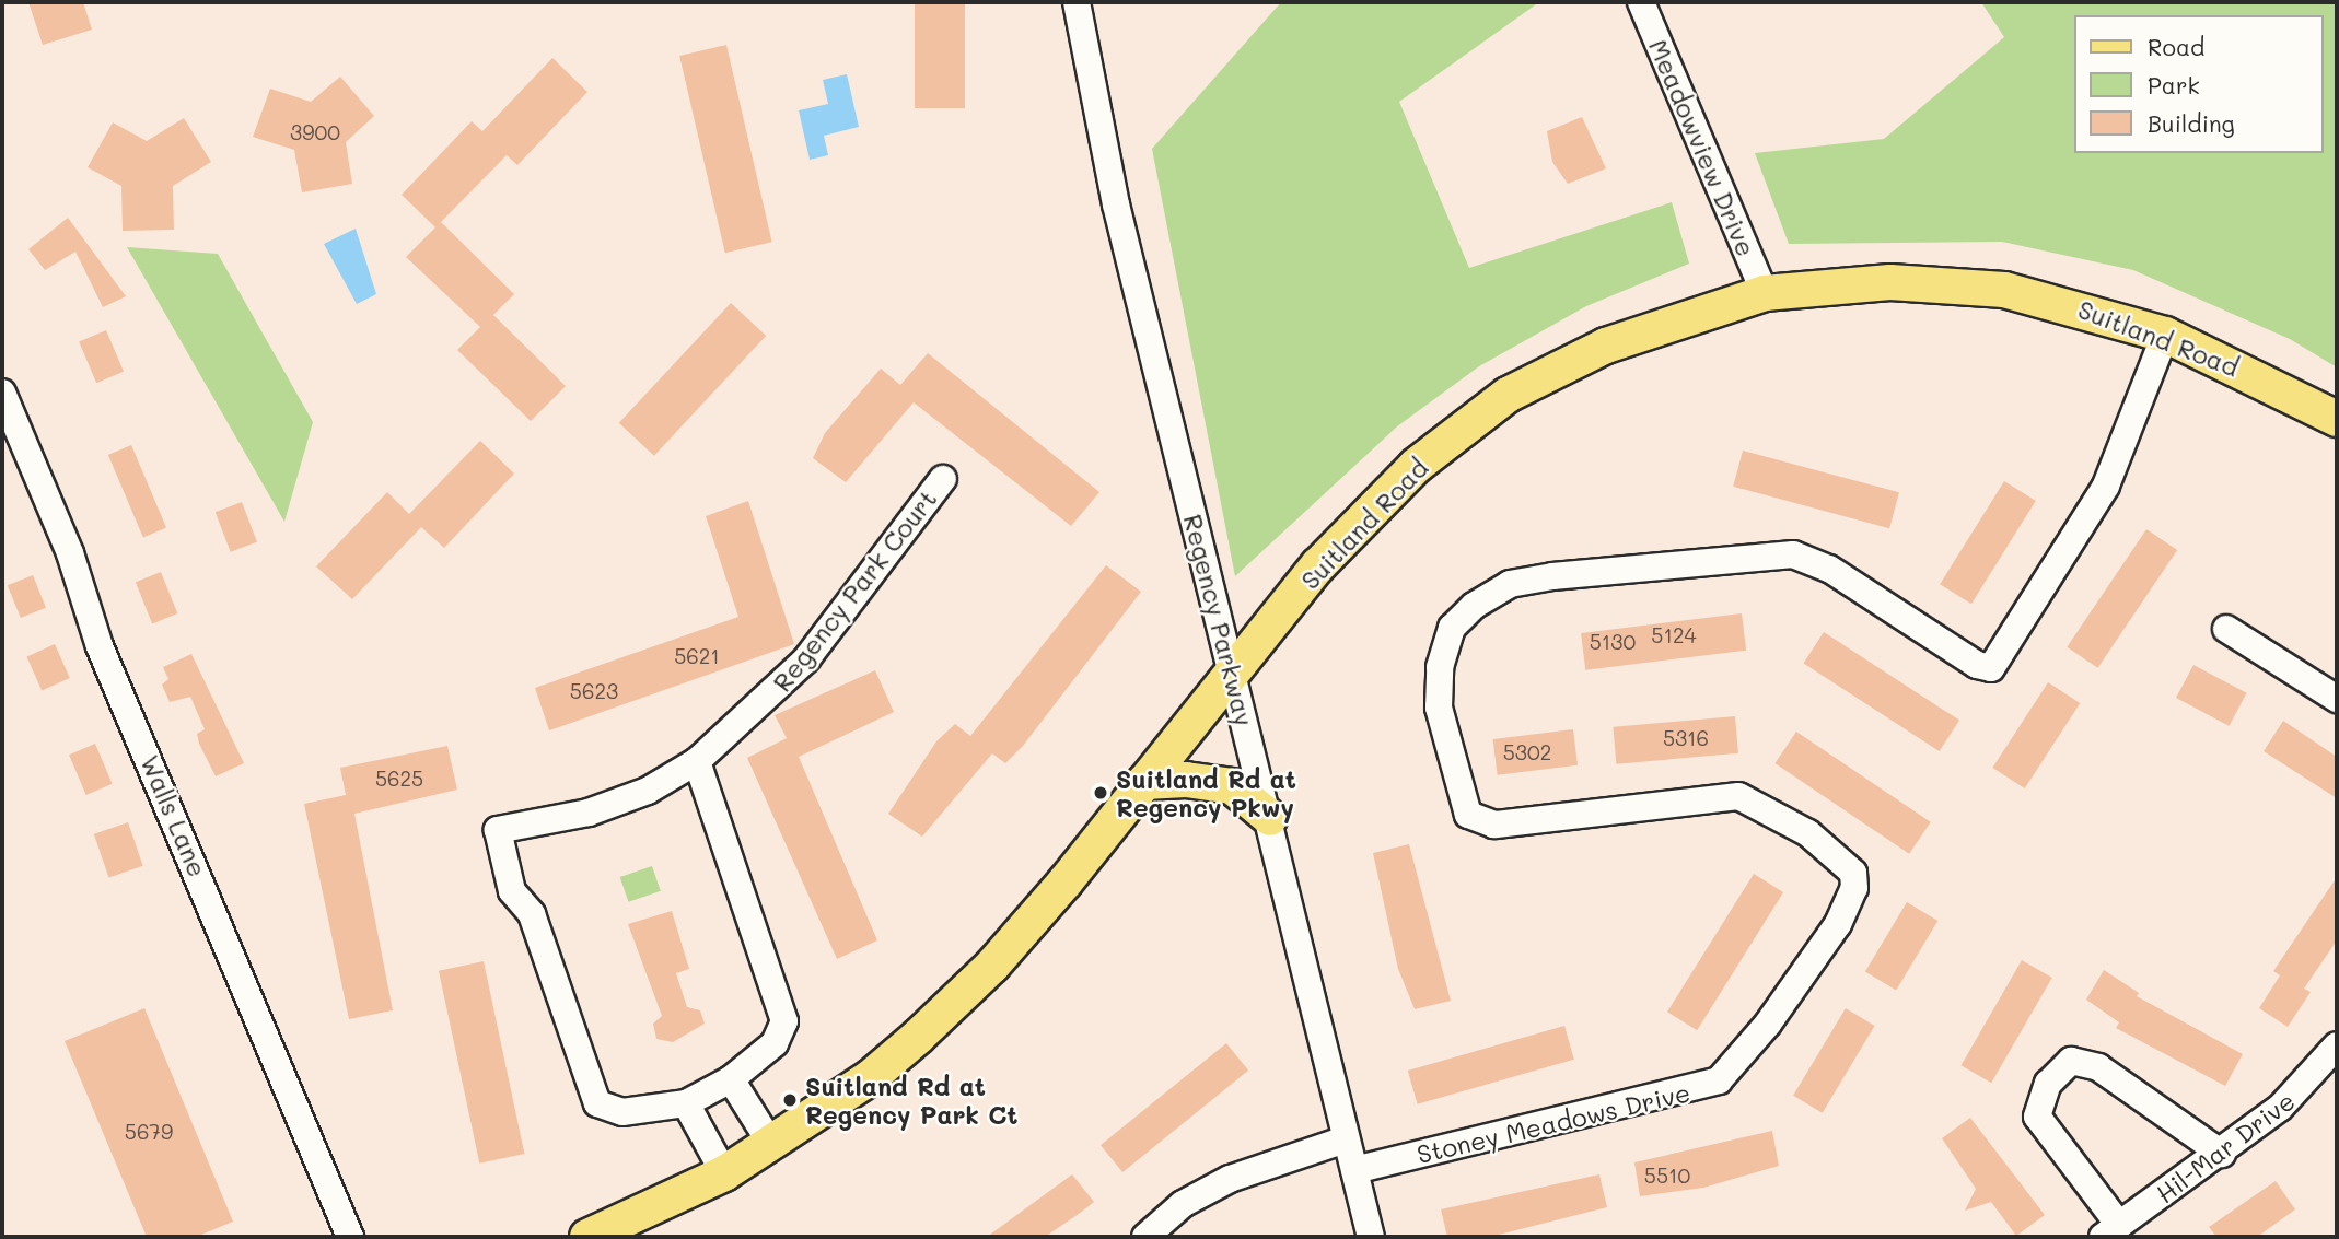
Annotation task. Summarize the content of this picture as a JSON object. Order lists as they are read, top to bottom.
{
  "streets": {
    "main road": ["Suitland Road"],
    "street": [
      "Meadowview Drive",
      "Regency Park Court",
      "Regency Parkway",
      "Walls Lane",
      "Stoney Meadows Drive",
      "Hil-Mar Drive"
    ]
  },
  "crossings": [
    ["Meadowview Drive", "Suitland Road"],
    ["Suitland Road", "Regency Parkway"],
    ["Suitland Road", "Stoney Meadows Drive"],
    ["Regency Parkway", "Stoney Meadows Drive"]
  ],
  "places": ["Suitland Rd at Regency Pkwy", "Suitland Rd at Regency Park Ct"],
  "house_numbers": [
    "3900",
    "5124",
    "5130",
    "5621",
    "5623",
    "5316",
    "5302",
    "5625",
    "5679",
    "5510"
  ],
  "legend": ["Road", "Park", "Building"]
}
